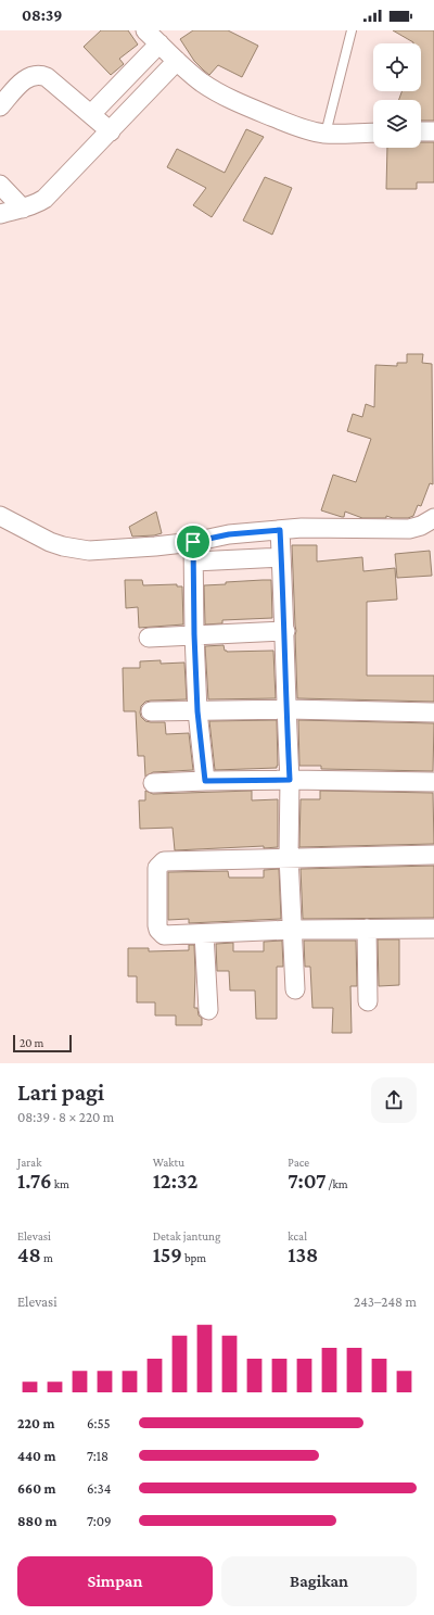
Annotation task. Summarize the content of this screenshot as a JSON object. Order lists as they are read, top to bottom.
{
  "scale_bar": "20 m",
  "page": {
    "status": "08:39",
    "scale": "20 m",
    "heading": ["Lari pagi", "08:39 · 8 × 220 m"],
    "stats": [
      ["Jarak", "1.76 km"],
      ["Waktu", "12:32"],
      ["Pace", "7:07 /km"],
      ["Elevasi", "48 m"],
      ["Detak jantung", "159 bpm"],
      ["kcal", "138"]
    ],
    "chart": ["Elevasi", "243–248 m"],
    "list": [
      {
        "name": "220 m",
        "note": "6:55"
      },
      {
        "name": "440 m",
        "note": "7:18"
      },
      {
        "name": "660 m",
        "note": "6:34"
      },
      {
        "name": "880 m",
        "note": "7:09"
      }
    ],
    "buttons": ["Simpan", "Bagikan"]
  }
}
